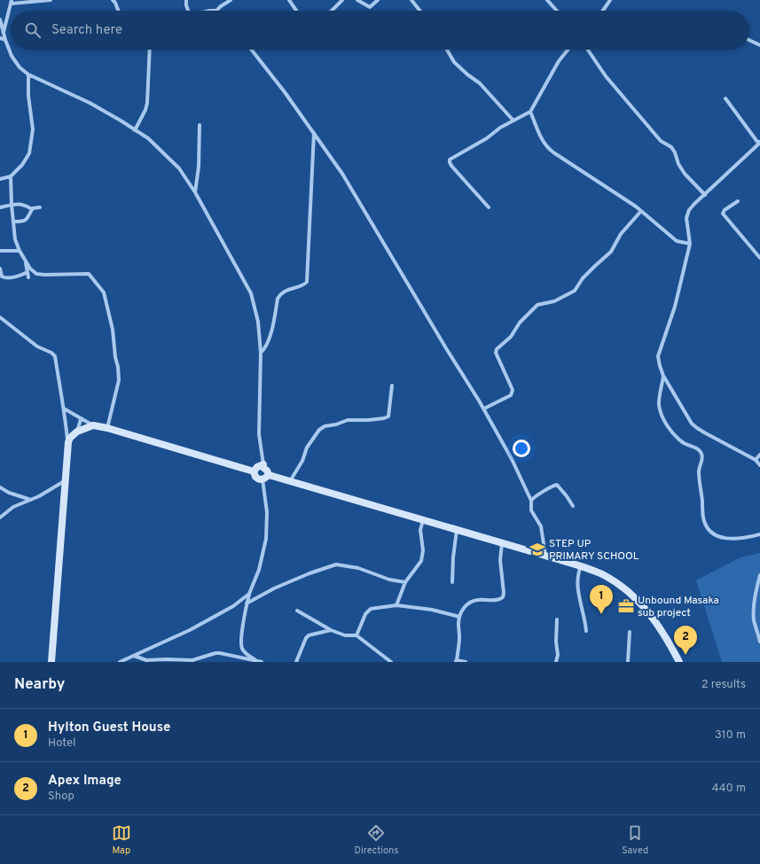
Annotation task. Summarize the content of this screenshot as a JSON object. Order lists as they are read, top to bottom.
{
  "places": {
    "school or university": ["STEP UP PRIMARY SCHOOL"],
    "office": ["Unbound Masaka sub project"]
  },
  "page": {
    "search": "Search here",
    "pins": ["1", "2"],
    "heading": ["Nearby", "2 results"],
    "list": [
      {
        "mark": "1",
        "name": "Hylton Guest House",
        "note": "Hotel",
        "value": "310 m"
      },
      {
        "mark": "2",
        "name": "Apex Image",
        "note": "Shop",
        "value": "440 m"
      }
    ],
    "nav": ["Map", "Directions", "Saved"]
  }
}
